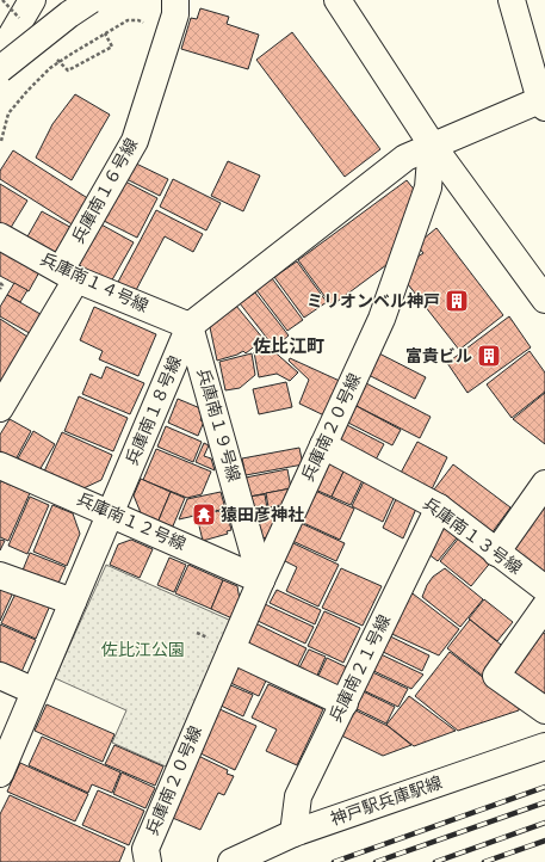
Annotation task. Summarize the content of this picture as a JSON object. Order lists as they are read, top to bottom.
{
  "streets": {
    "main road": [
      "兵庫南１６号線",
      "兵庫南１４号線",
      "兵庫南１８号線",
      "兵庫南１９号線",
      "兵庫南２０号線",
      "兵庫南１２号線",
      "兵庫南１３号線",
      "兵庫南２１号線",
      "神戸駅兵庫駅線"
    ]
  },
  "crossings": [
    ["兵庫南１６号線", "兵庫南１４号線"],
    ["兵庫南１４号線", "兵庫南１８号線"],
    ["兵庫南１４号線", "兵庫南１９号線"],
    ["兵庫南１８号線", "兵庫南１９号線"],
    ["兵庫南１８号線", "兵庫南２０号線"],
    ["兵庫南１８号線", "兵庫南１２号線"],
    ["兵庫南１９号線", "兵庫南２０号線"],
    ["兵庫南１９号線", "兵庫南１２号線"],
    ["兵庫南２０号線", "兵庫南１２号線"],
    ["兵庫南２０号線", "兵庫南１３号線"],
    ["兵庫南１３号線", "兵庫南２１号線"],
    ["兵庫南２１号線", "神戸駅兵庫駅線"]
  ],
  "districts": ["佐比江町"],
  "parks": ["佐比江公園"],
  "places": {
    "building": ["ミリオンベル神戸", "富貴ビル"],
    "temple": ["猿田彦神社"]
  }
}
